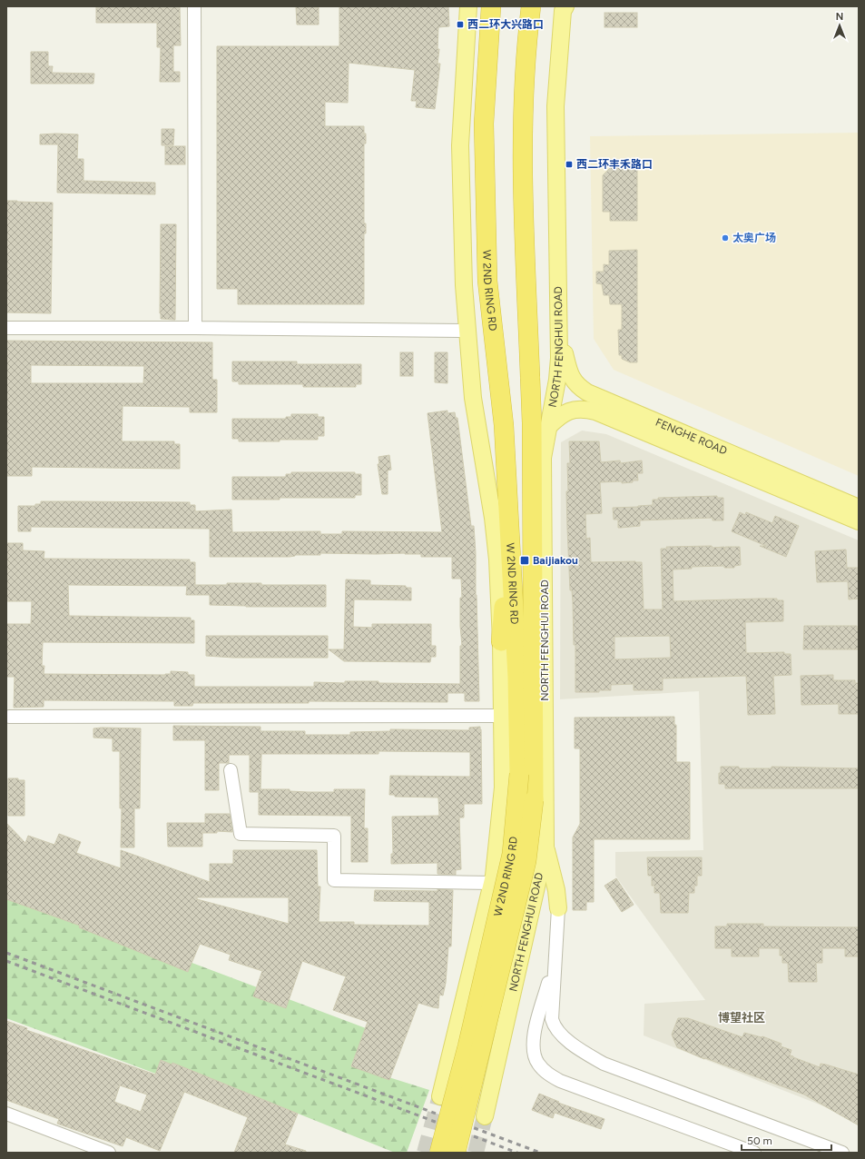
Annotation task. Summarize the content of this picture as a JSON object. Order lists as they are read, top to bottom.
{
  "streets": {
    "highway": ["W 2ND RING RD"],
    "main road": ["NORTH FENGHUI ROAD", "FENGHE ROAD"]
  },
  "crossings": [
    ["W 2ND RING RD", "NORTH FENGHUI ROAD"],
    ["W 2ND RING RD", "FENGHE ROAD"],
    ["NORTH FENGHUI ROAD", "FENGHE ROAD"]
  ],
  "districts": ["博望社区"],
  "places": {
    "transit": ["西二环大兴路口", "西二环丰禾路口", "Baijiakou"],
    "other": ["太奥广场"]
  },
  "scale_bar": "50 m",
  "north": "top"
}
